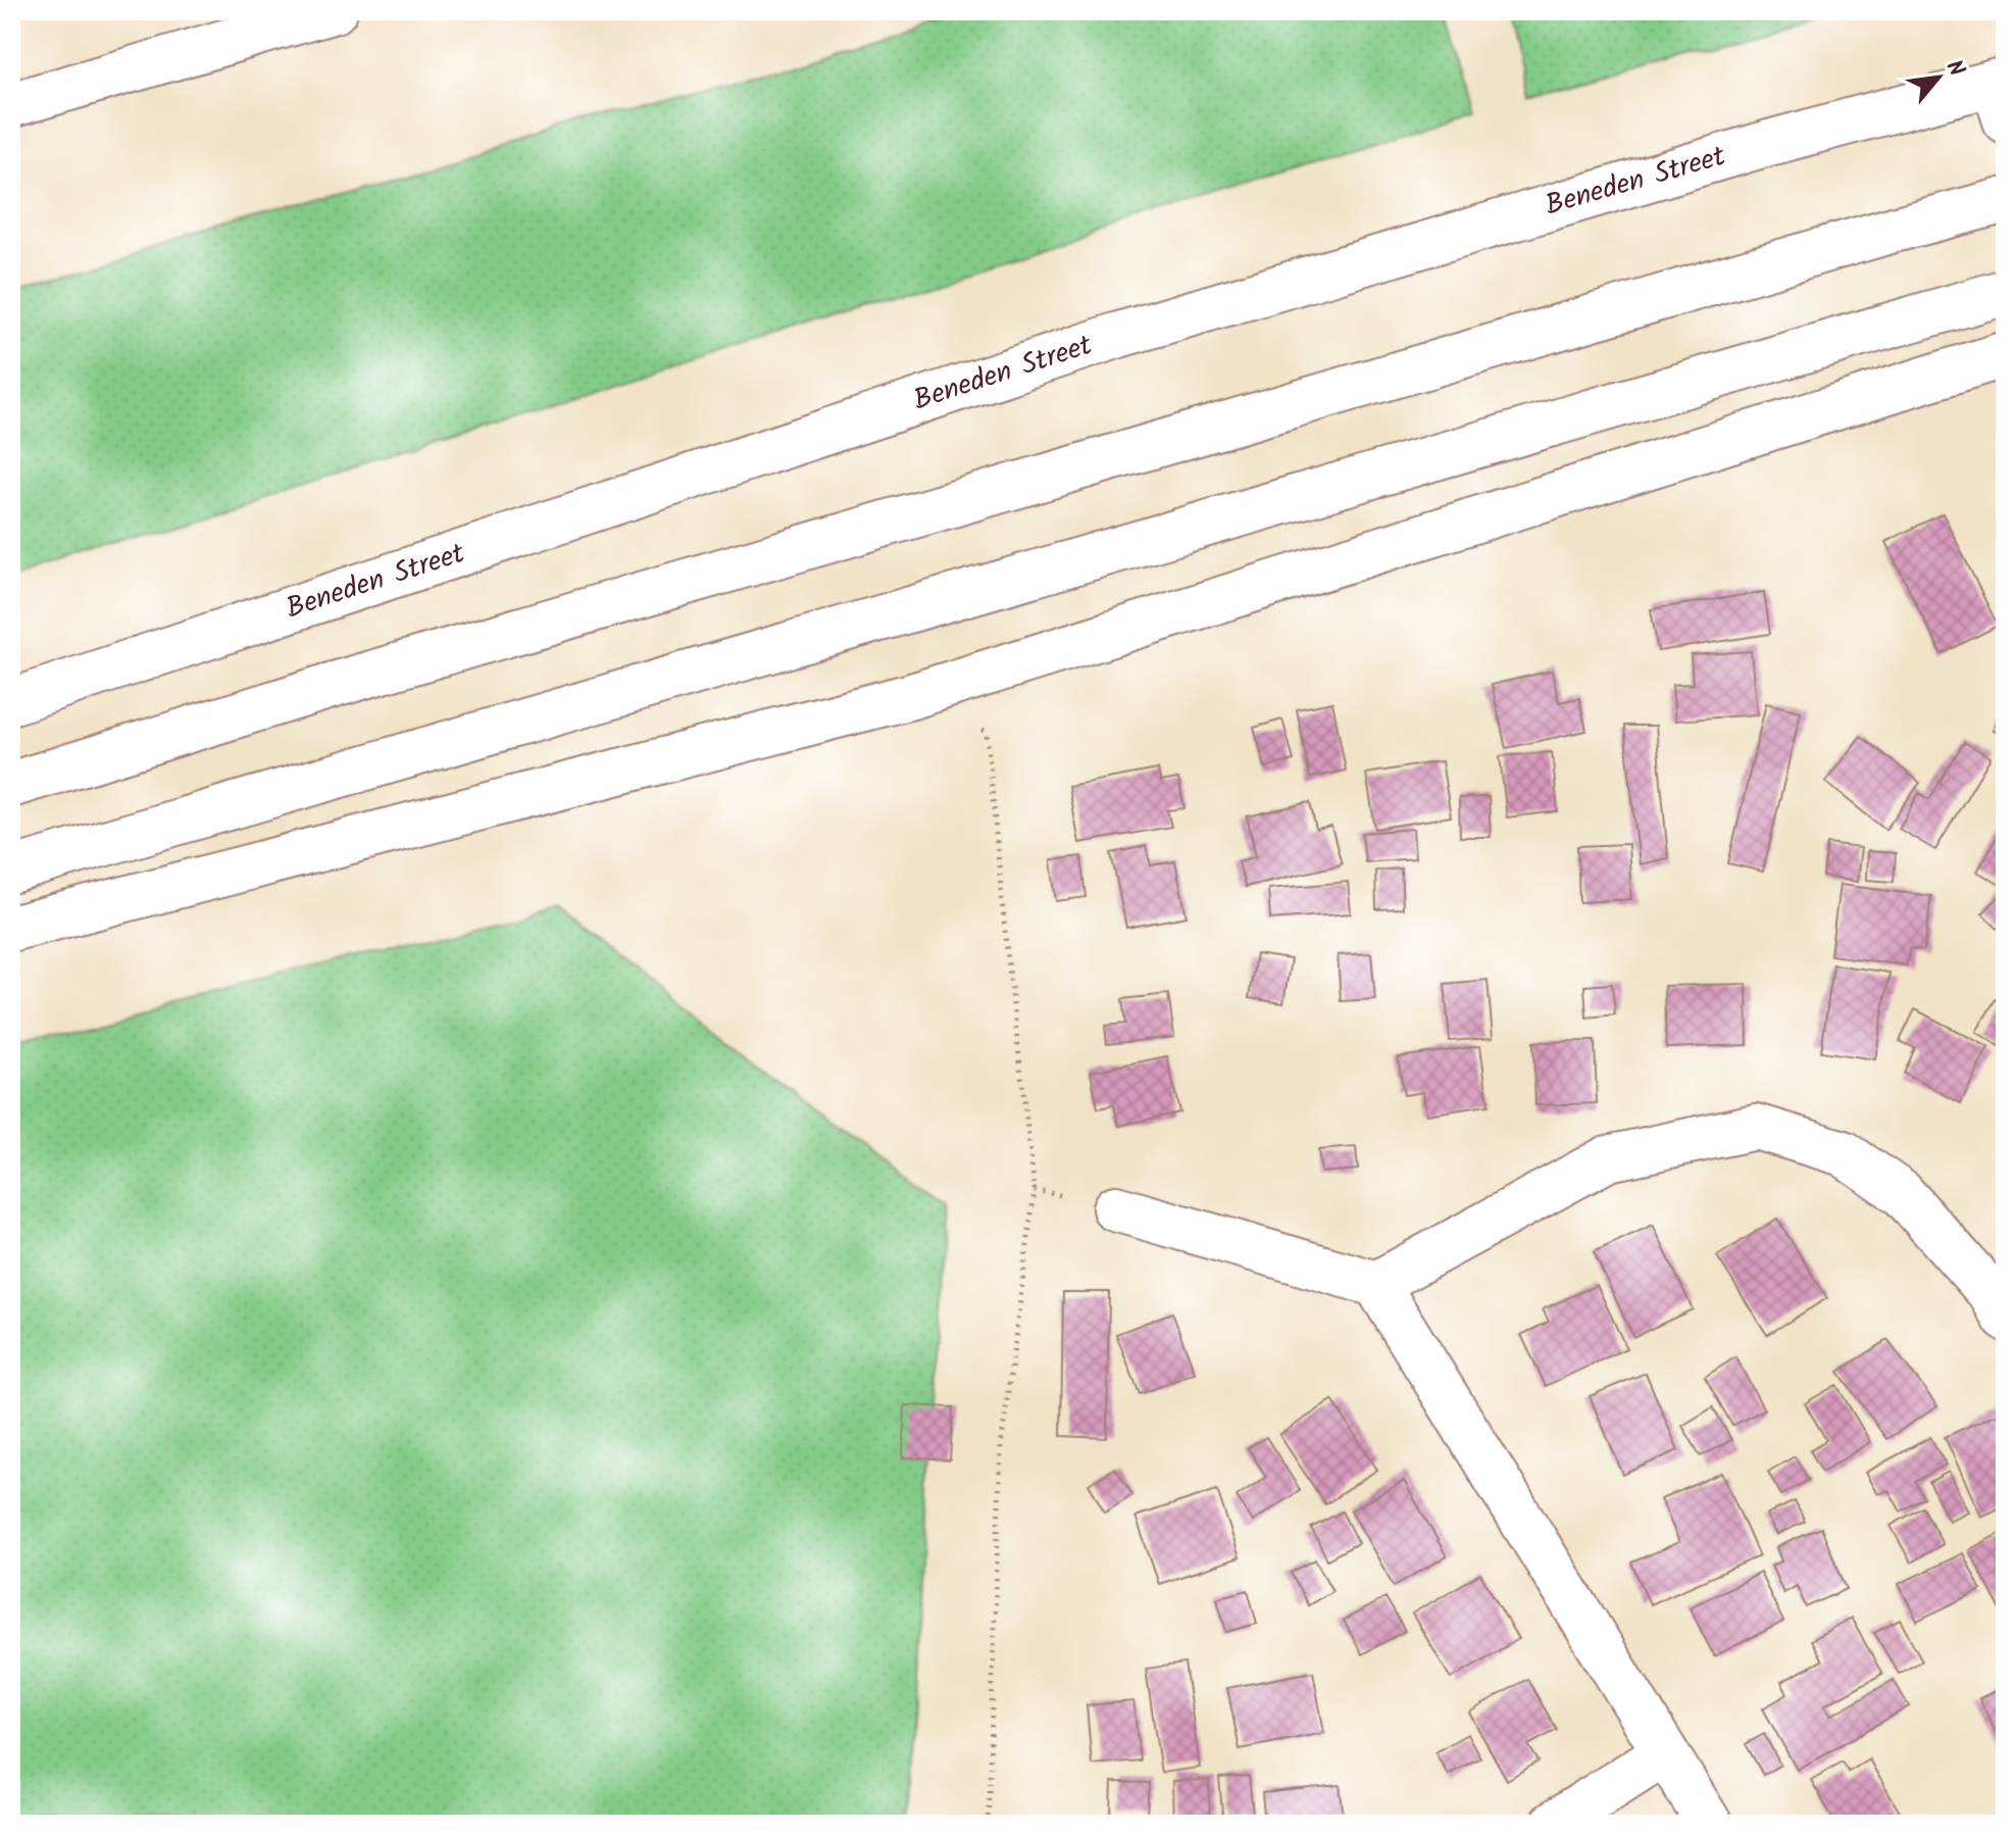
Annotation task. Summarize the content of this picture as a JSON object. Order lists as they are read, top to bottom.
{
  "streets": {
    "main road": ["Beneden Street"]
  },
  "north": "top right"
}
